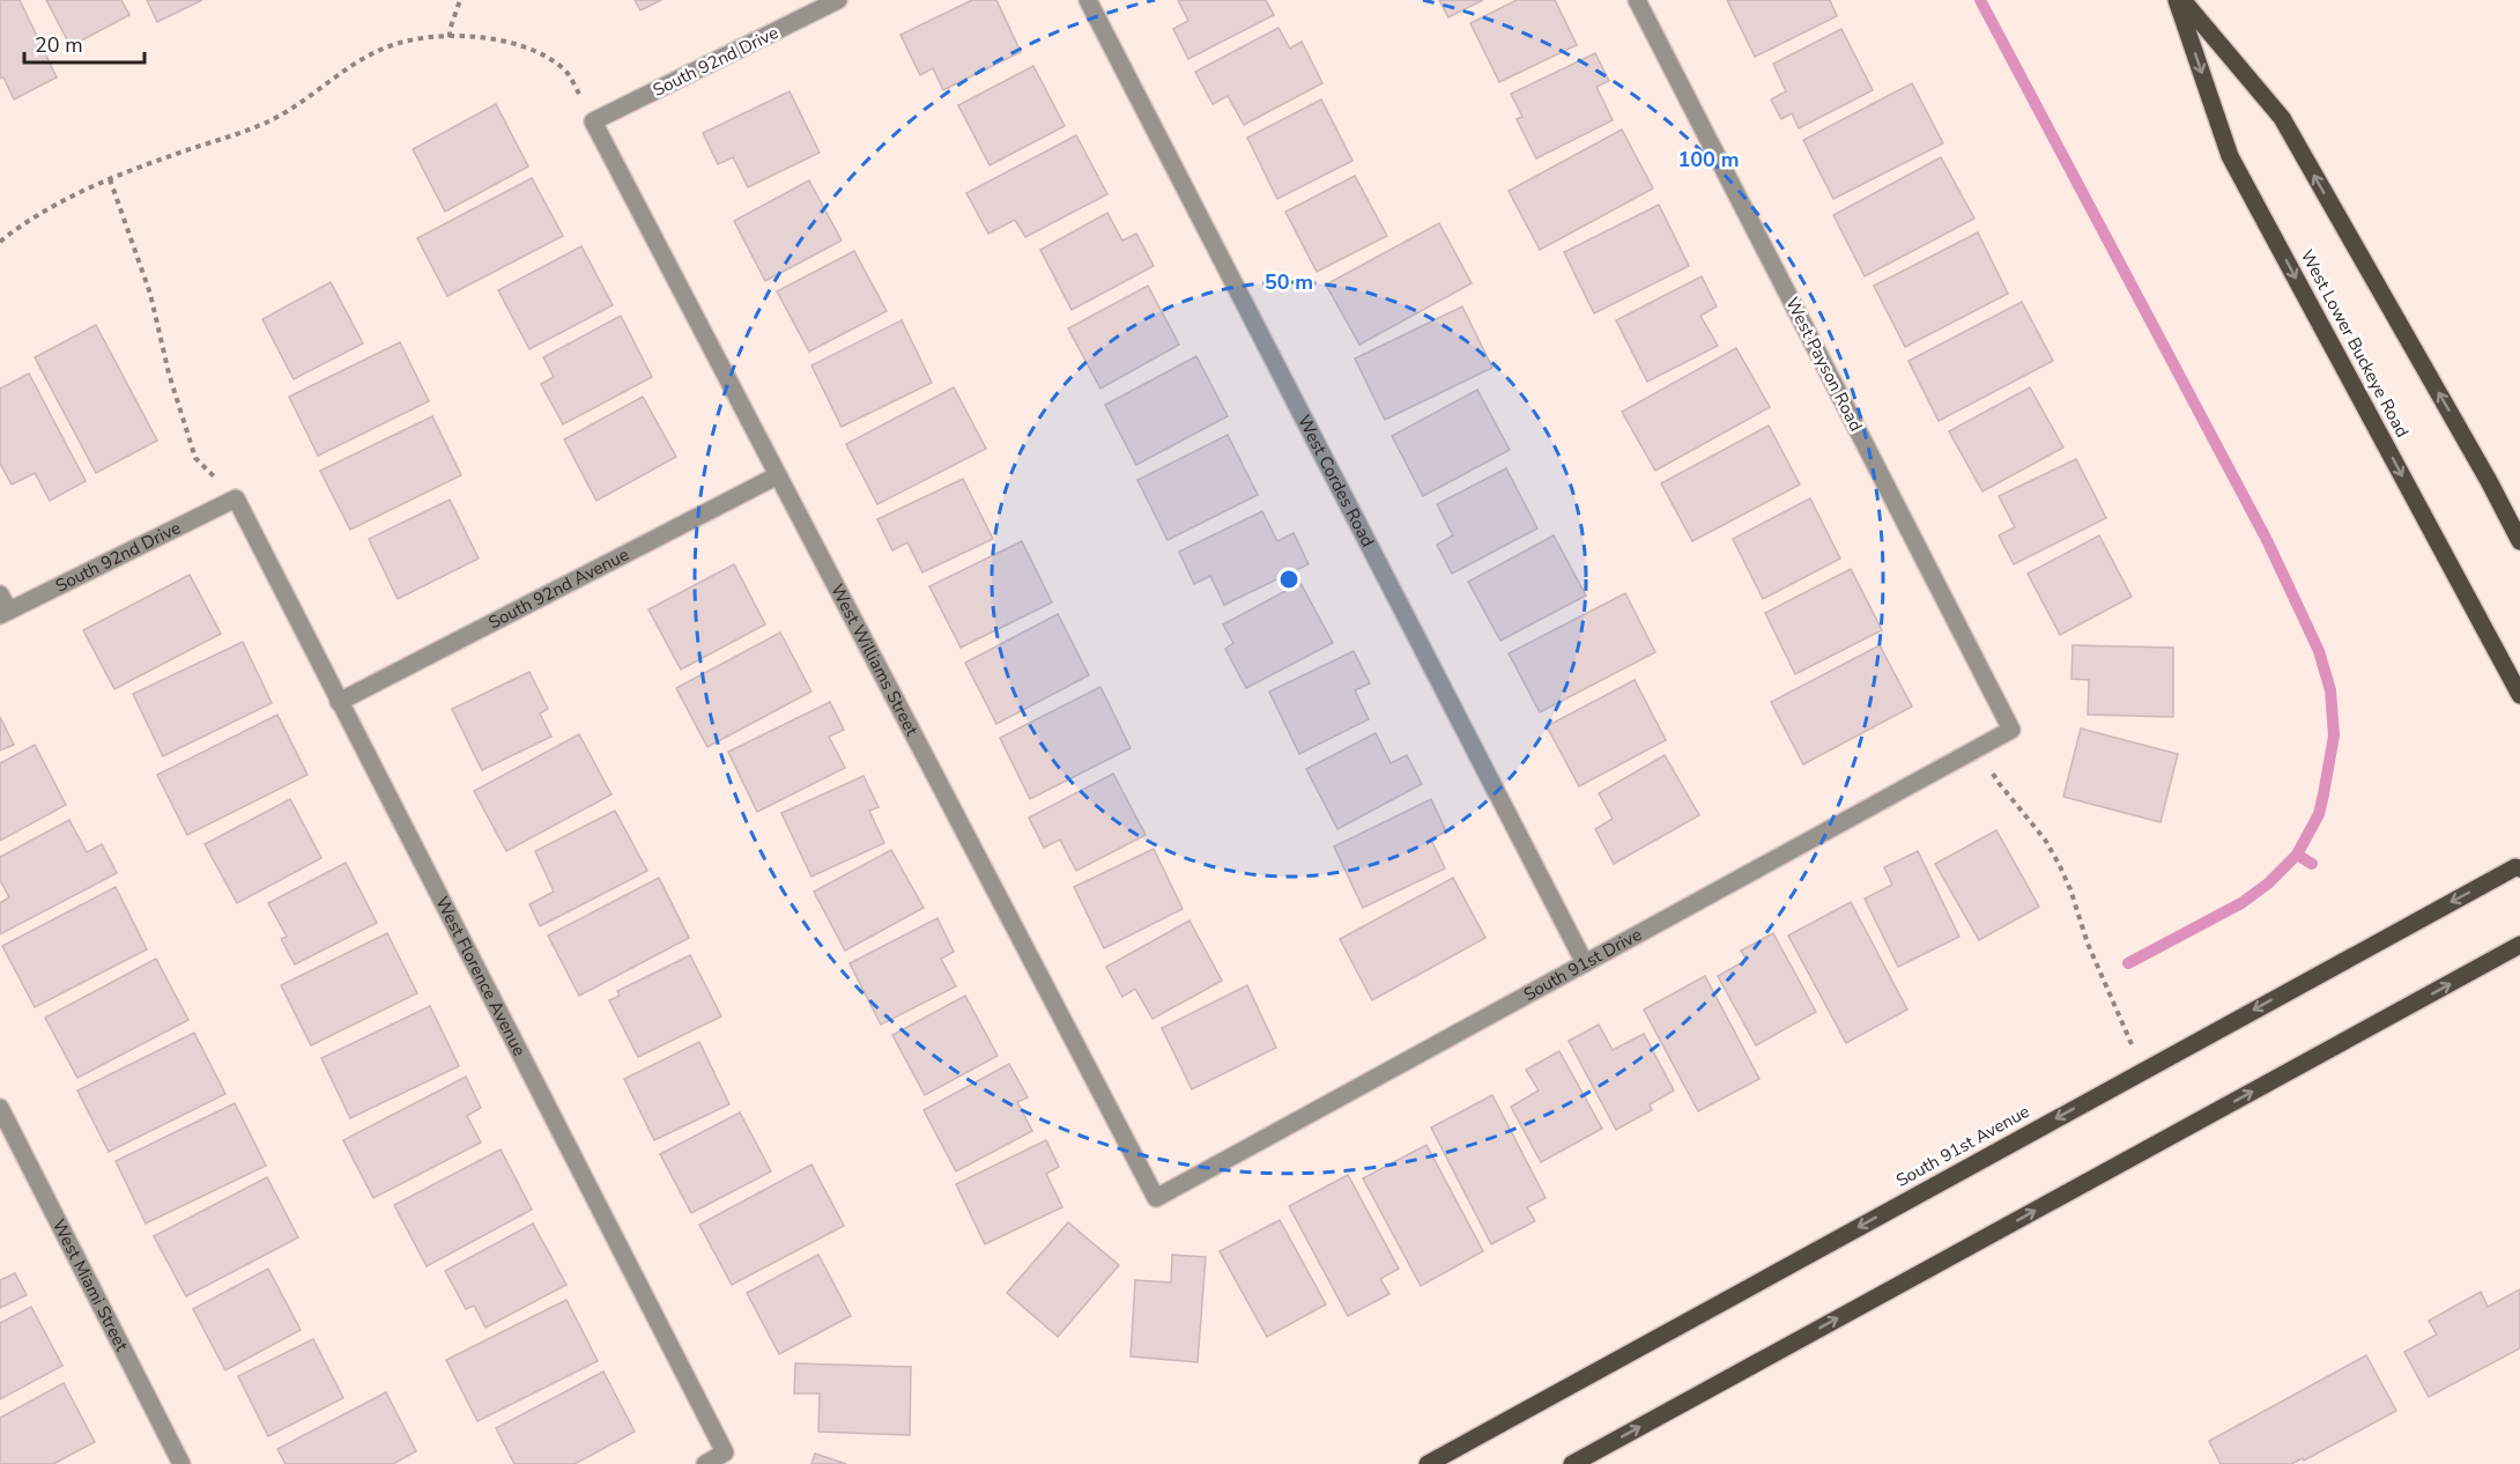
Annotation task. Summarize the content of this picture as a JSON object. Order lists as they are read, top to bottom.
{
  "streets": {
    "main road": ["West Lower Buckeye Road", "South 91st Avenue"],
    "street": [
      "South 92nd Drive",
      "West Payson Road",
      "West Cordes Road",
      "South 92nd Avenue",
      "West Williams Street",
      "South 91st Drive",
      "West Florence Avenue",
      "West Miami Street"
    ]
  },
  "crossings": [
    ["South 92nd Drive", "West Williams Street"],
    ["South 92nd Drive", "West Florence Avenue"],
    ["West Payson Road", "South 91st Drive"],
    ["West Cordes Road", "South 91st Drive"],
    ["South 92nd Avenue", "West Williams Street"],
    ["South 92nd Avenue", "West Florence Avenue"],
    ["West Williams Street", "South 91st Drive"]
  ],
  "scale_bar": "20 m",
  "rings": ["100 m", "50 m"]
}
